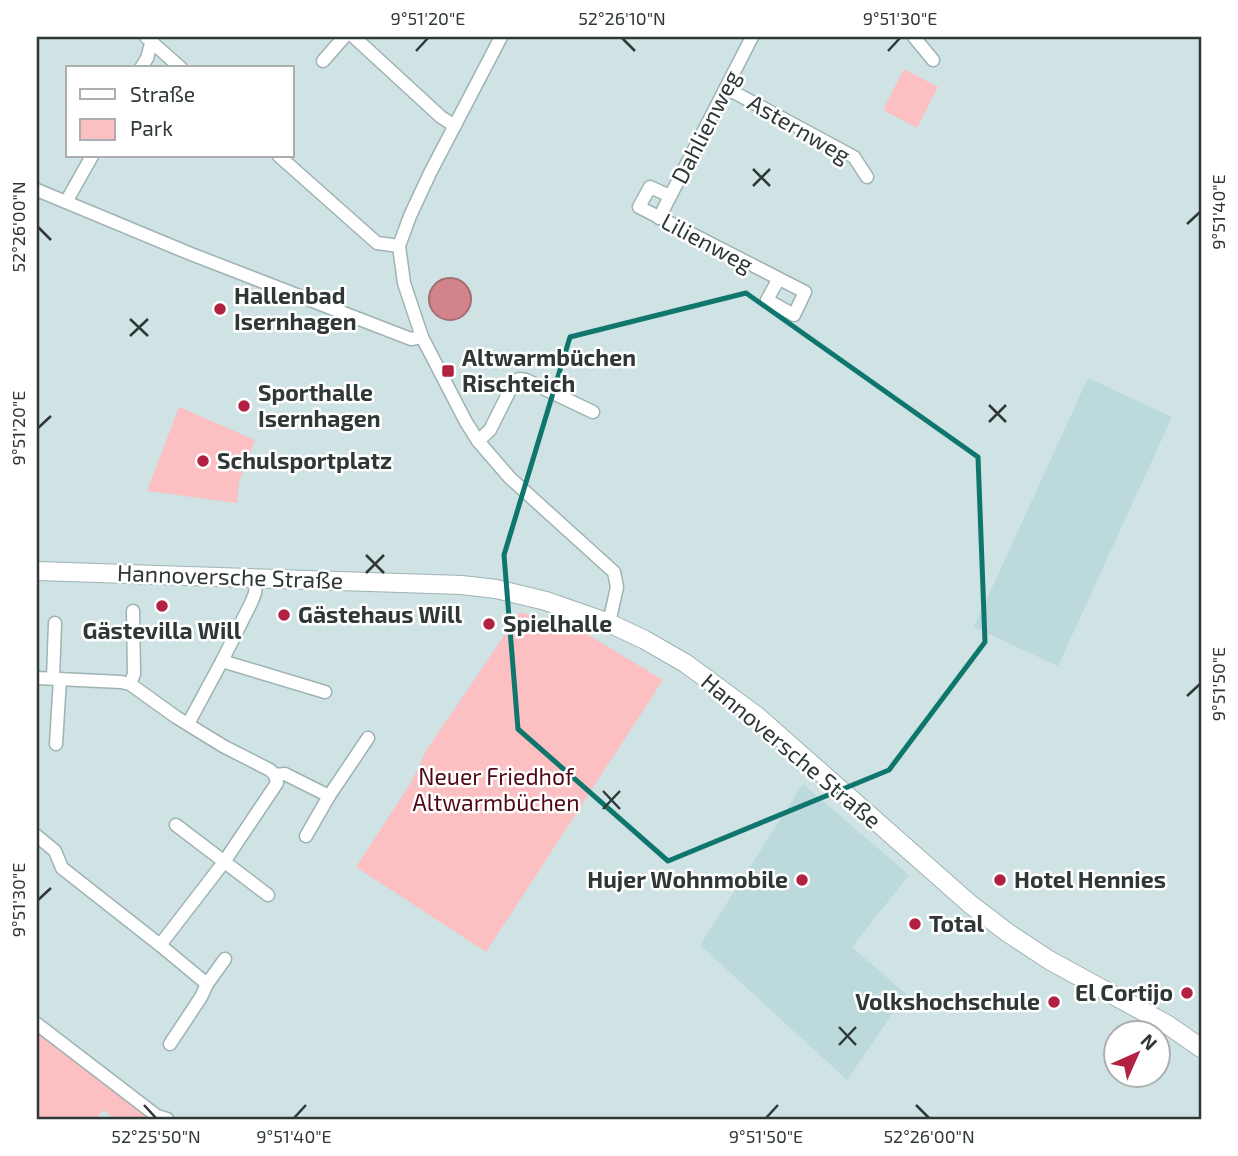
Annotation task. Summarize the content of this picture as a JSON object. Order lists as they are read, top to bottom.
{
  "streets": {
    "main road": ["Hannoversche Straße"],
    "street": ["Dahlienweg", "Asternweg", "Lilienweg"]
  },
  "crossings": [
    ["Dahlienweg", "Asternweg"],
    ["Dahlienweg", "Lilienweg"]
  ],
  "parks": ["Neuer Friedhof Altwarmbüchen"],
  "places": {
    "other": [
      "Hallenbad Isernhagen",
      "Sporthalle Isernhagen",
      "Schulsportplatz",
      "Gästevilla Will",
      "Gästehaus Will",
      "Spielhalle",
      "Hujer Wohnmobile",
      "Hotel Hennies",
      "Total",
      "El Cortijo",
      "Volkshochschule"
    ],
    "transit": ["Altwarmbüchen Rischteich"]
  },
  "legend": ["Straße", "Park"],
  "north": "top right",
  "coordinates": [
    "9°51'20\"E",
    "52°26'10\"N",
    "9°51'30\"E",
    "9°51'40\"E",
    "52°26'00\"N",
    "9°51'50\"E",
    "52°25'50\"N"
  ]
}
